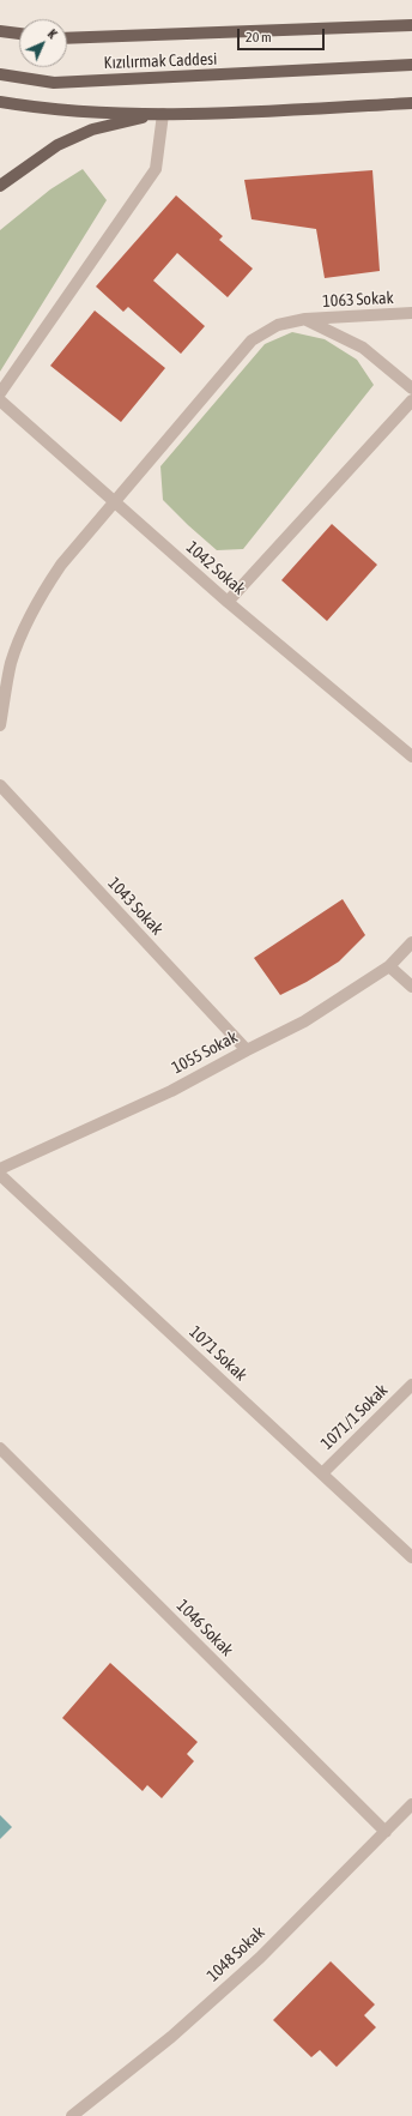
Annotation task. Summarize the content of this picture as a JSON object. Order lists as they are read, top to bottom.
{
  "streets": {
    "main road": ["Kızılırmak Caddesi"],
    "street": [
      "1063 Sokak",
      "1042 Sokak",
      "1043 Sokak",
      "1055 Sokak",
      "1071 Sokak",
      "1071/1 Sokak",
      "1046 Sokak",
      "1048 Sokak"
    ]
  },
  "crossings": [
    ["1063 Sokak", "1042 Sokak"],
    ["1043 Sokak", "1055 Sokak"],
    ["1071 Sokak", "1071/1 Sokak"],
    ["1046 Sokak", "1048 Sokak"]
  ],
  "scale_bar": "20 m",
  "north": "top right"
}
